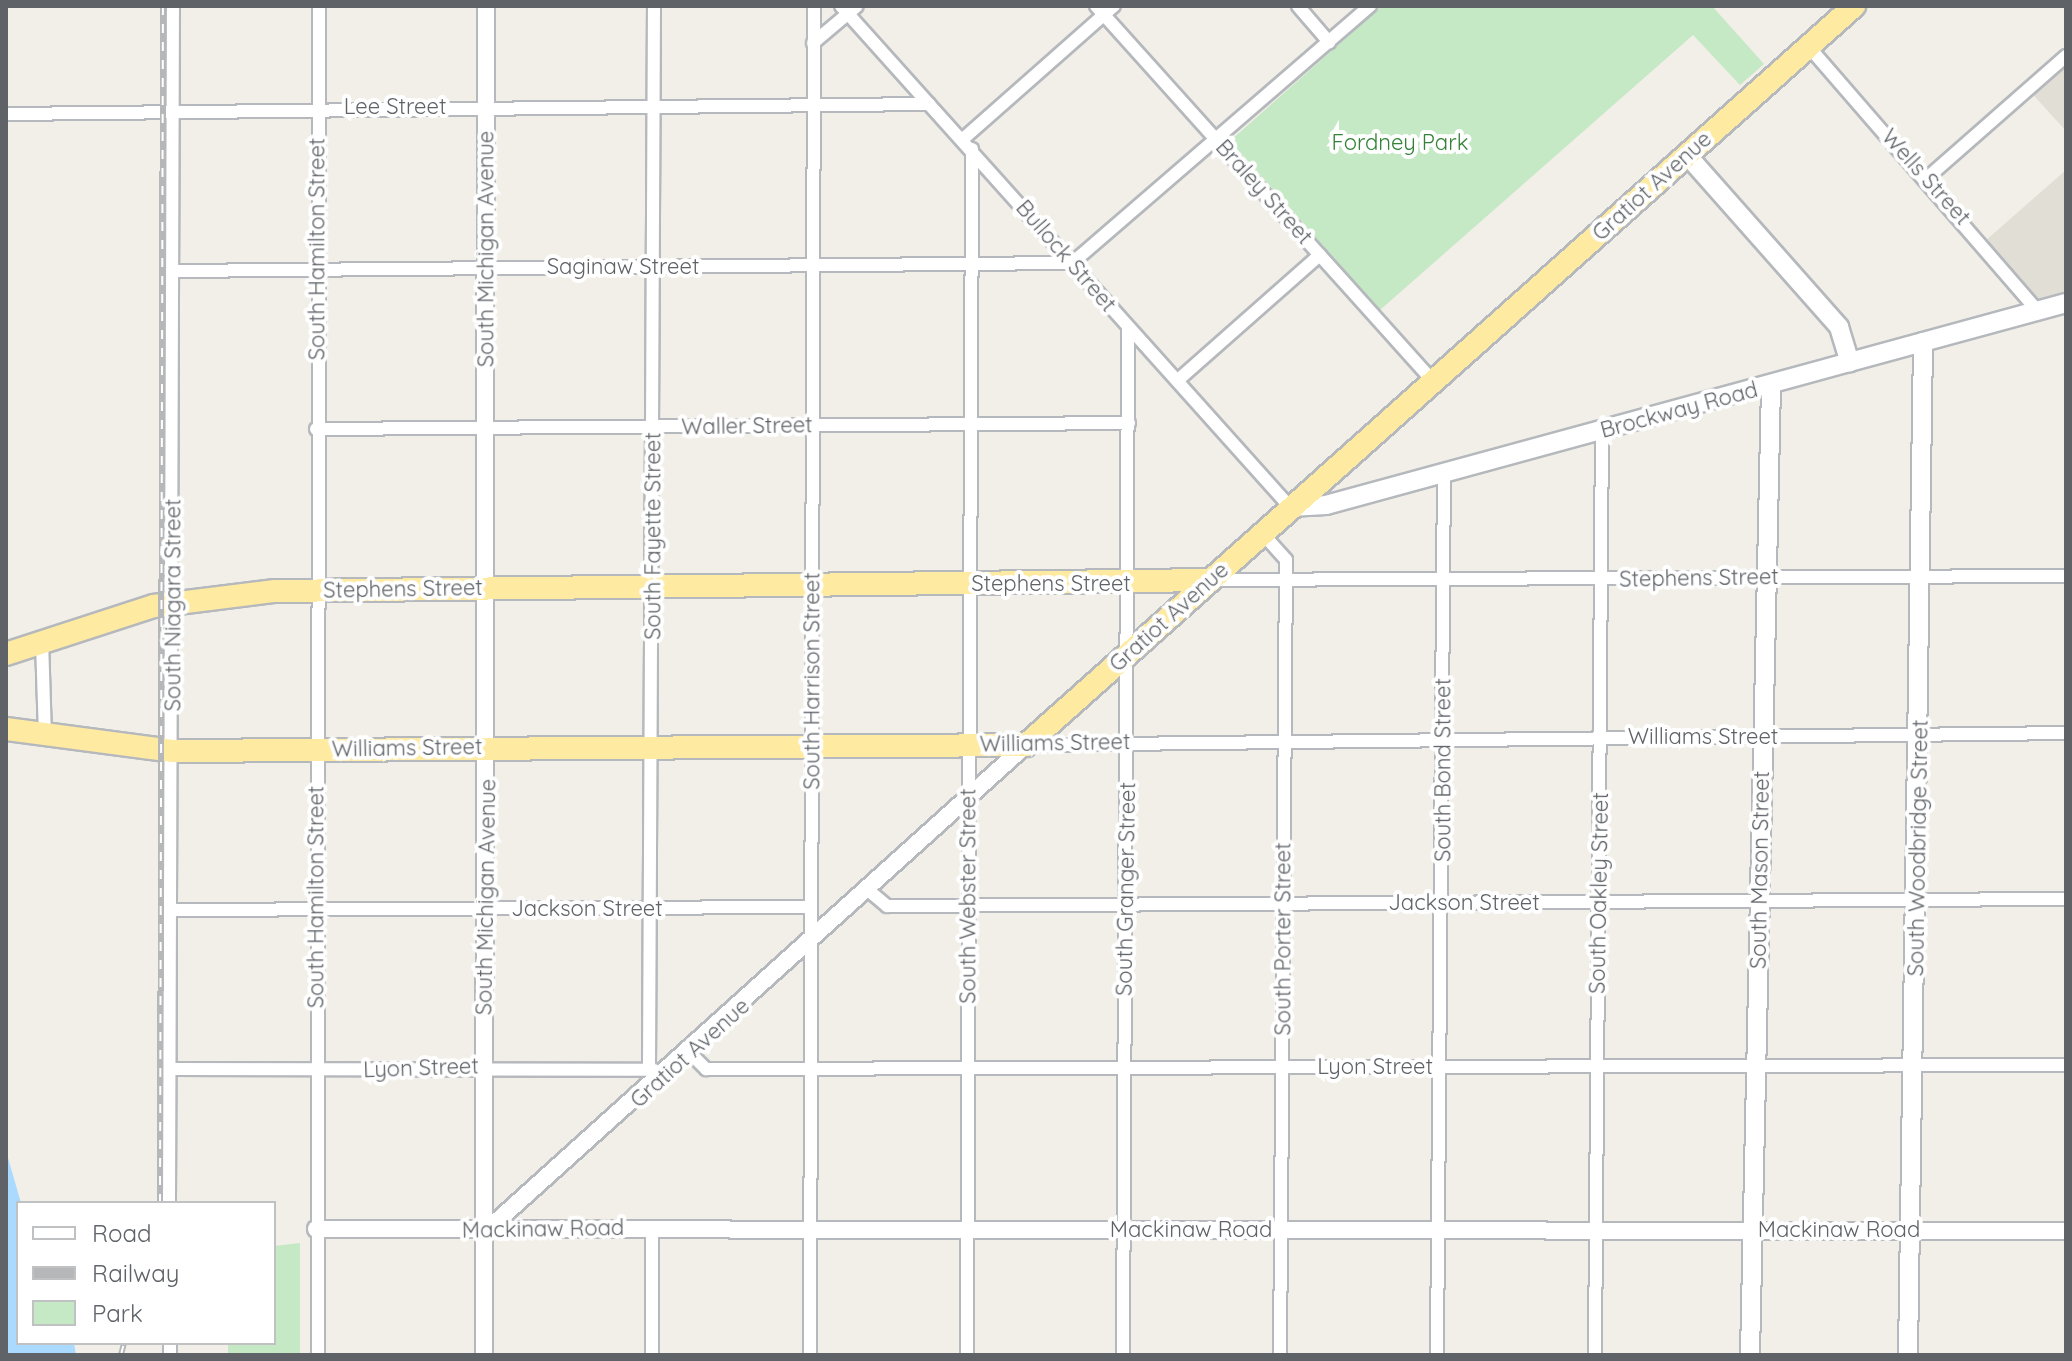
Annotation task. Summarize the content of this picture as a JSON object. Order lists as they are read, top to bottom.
{
  "streets": {
    "highway": ["Gratiot Avenue", "Stephens Street", "Williams Street"],
    "main road": ["Brockway Road", "South Woodbridge Street", "South Mason Street"],
    "street": [
      "Lee Street",
      "Wells Street",
      "Braley Street",
      "South Hamilton Street",
      "South Michigan Avenue",
      "Bullock Street",
      "Saginaw Street",
      "Waller Street",
      "South Fayette Street",
      "South Niagara Street",
      "South Harrison Street",
      "South Bond Street",
      "South Granger Street",
      "South Oakley Street",
      "South Webster Street",
      "Jackson Street",
      "South Porter Street",
      "Lyon Street",
      "Mackinaw Road"
    ]
  },
  "crossings": [
    ["Lee Street", "South Hamilton Street"],
    ["Lee Street", "South Michigan Avenue"],
    ["Lee Street", "Bullock Street"],
    ["Lee Street", "South Fayette Street"],
    ["Lee Street", "South Niagara Street"],
    ["Lee Street", "South Harrison Street"],
    ["Wells Street", "Gratiot Avenue"],
    ["Wells Street", "Brockway Road"],
    ["Gratiot Avenue", "Braley Street"],
    ["Gratiot Avenue", "South Michigan Avenue"],
    ["Gratiot Avenue", "Bullock Street"],
    ["Gratiot Avenue", "Brockway Road"],
    ["Gratiot Avenue", "Stephens Street"],
    ["Gratiot Avenue", "South Harrison Street"],
    ["Gratiot Avenue", "Williams Street"],
    ["Gratiot Avenue", "South Granger Street"],
    ["Gratiot Avenue", "South Webster Street"],
    ["Gratiot Avenue", "Jackson Street"],
    ["Gratiot Avenue", "South Porter Street"],
    ["Gratiot Avenue", "Lyon Street"],
    ["Gratiot Avenue", "Mackinaw Road"],
    ["South Hamilton Street", "Saginaw Street"],
    ["South Hamilton Street", "Waller Street"],
    ["South Hamilton Street", "Stephens Street"],
    ["South Hamilton Street", "Williams Street"],
    ["South Hamilton Street", "Jackson Street"],
    ["South Hamilton Street", "Lyon Street"],
    ["South Hamilton Street", "Mackinaw Road"],
    ["South Michigan Avenue", "Saginaw Street"],
    ["South Michigan Avenue", "Waller Street"],
    ["South Michigan Avenue", "Stephens Street"],
    ["South Michigan Avenue", "Williams Street"],
    ["South Michigan Avenue", "Jackson Street"],
    ["South Michigan Avenue", "Lyon Street"],
    ["South Michigan Avenue", "Mackinaw Road"],
    ["Bullock Street", "Saginaw Street"],
    ["Bullock Street", "Brockway Road"],
    ["Bullock Street", "South Granger Street"],
    ["Bullock Street", "South Webster Street"],
    ["Saginaw Street", "South Fayette Street"],
    ["Saginaw Street", "South Niagara Street"],
    ["Saginaw Street", "South Harrison Street"],
    ["Saginaw Street", "South Webster Street"],
    ["Brockway Road", "South Bond Street"],
    ["Brockway Road", "South Woodbridge Street"],
    ["Brockway Road", "South Mason Street"],
    ["Brockway Road", "South Oakley Street"],
    ["Waller Street", "South Fayette Street"],
    ["Waller Street", "South Harrison Street"],
    ["Waller Street", "South Granger Street"],
    ["Waller Street", "South Webster Street"],
    ["South Fayette Street", "Stephens Street"],
    ["South Fayette Street", "Williams Street"],
    ["South Fayette Street", "Jackson Street"],
    ["South Fayette Street", "Lyon Street"],
    ["Stephens Street", "South Niagara Street"],
    ["Stephens Street", "South Harrison Street"],
    ["Stephens Street", "South Bond Street"],
    ["Stephens Street", "South Woodbridge Street"],
    ["Stephens Street", "South Mason Street"],
    ["Stephens Street", "South Granger Street"],
    ["Stephens Street", "South Oakley Street"],
    ["Stephens Street", "South Webster Street"],
    ["Stephens Street", "South Porter Street"],
    ["South Niagara Street", "Williams Street"],
    ["South Niagara Street", "Jackson Street"],
    ["South Niagara Street", "Lyon Street"],
    ["South Harrison Street", "Williams Street"],
    ["South Harrison Street", "Jackson Street"],
    ["South Harrison Street", "Lyon Street"],
    ["South Harrison Street", "Mackinaw Road"],
    ["Williams Street", "South Bond Street"],
    ["Williams Street", "South Woodbridge Street"],
    ["Williams Street", "South Mason Street"],
    ["Williams Street", "South Granger Street"],
    ["Williams Street", "South Oakley Street"],
    ["Williams Street", "South Webster Street"],
    ["Williams Street", "South Porter Street"],
    ["South Bond Street", "Jackson Street"],
    ["South Bond Street", "Lyon Street"],
    ["South Bond Street", "Mackinaw Road"],
    ["South Woodbridge Street", "Jackson Street"],
    ["South Woodbridge Street", "Lyon Street"],
    ["South Woodbridge Street", "Mackinaw Road"],
    ["South Mason Street", "Jackson Street"],
    ["South Mason Street", "Lyon Street"],
    ["South Mason Street", "Mackinaw Road"],
    ["South Granger Street", "Jackson Street"],
    ["South Granger Street", "Lyon Street"],
    ["South Granger Street", "Mackinaw Road"],
    ["South Oakley Street", "Jackson Street"],
    ["South Oakley Street", "Lyon Street"],
    ["South Oakley Street", "Mackinaw Road"],
    ["South Webster Street", "Jackson Street"],
    ["South Webster Street", "Lyon Street"],
    ["South Webster Street", "Mackinaw Road"],
    ["Jackson Street", "South Porter Street"],
    ["South Porter Street", "Lyon Street"],
    ["South Porter Street", "Mackinaw Road"]
  ],
  "parks": ["Fordney Park"],
  "legend": ["Road", "Railway", "Park"]
}
